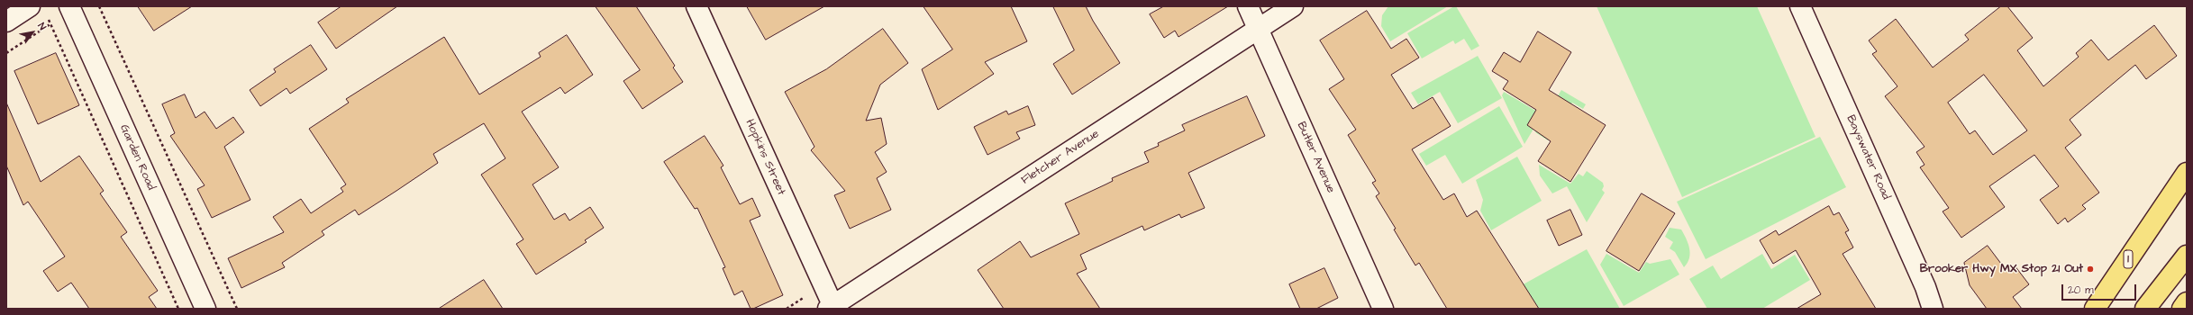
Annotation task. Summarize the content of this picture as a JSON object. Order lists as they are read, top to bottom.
{
  "streets": {
    "highway": ["1"],
    "street": [
      "Garden Road",
      "Hopkins Street",
      "Fletcher Avenue",
      "Butler Avenue",
      "Bayswater Road"
    ]
  },
  "crossings": [
    ["Hopkins Street", "Fletcher Avenue"],
    ["Fletcher Avenue", "Butler Avenue"]
  ],
  "places": ["Brooker Hwy MX Stop 21 Out"],
  "scale_bar": "20 m",
  "north": "top right"
}
